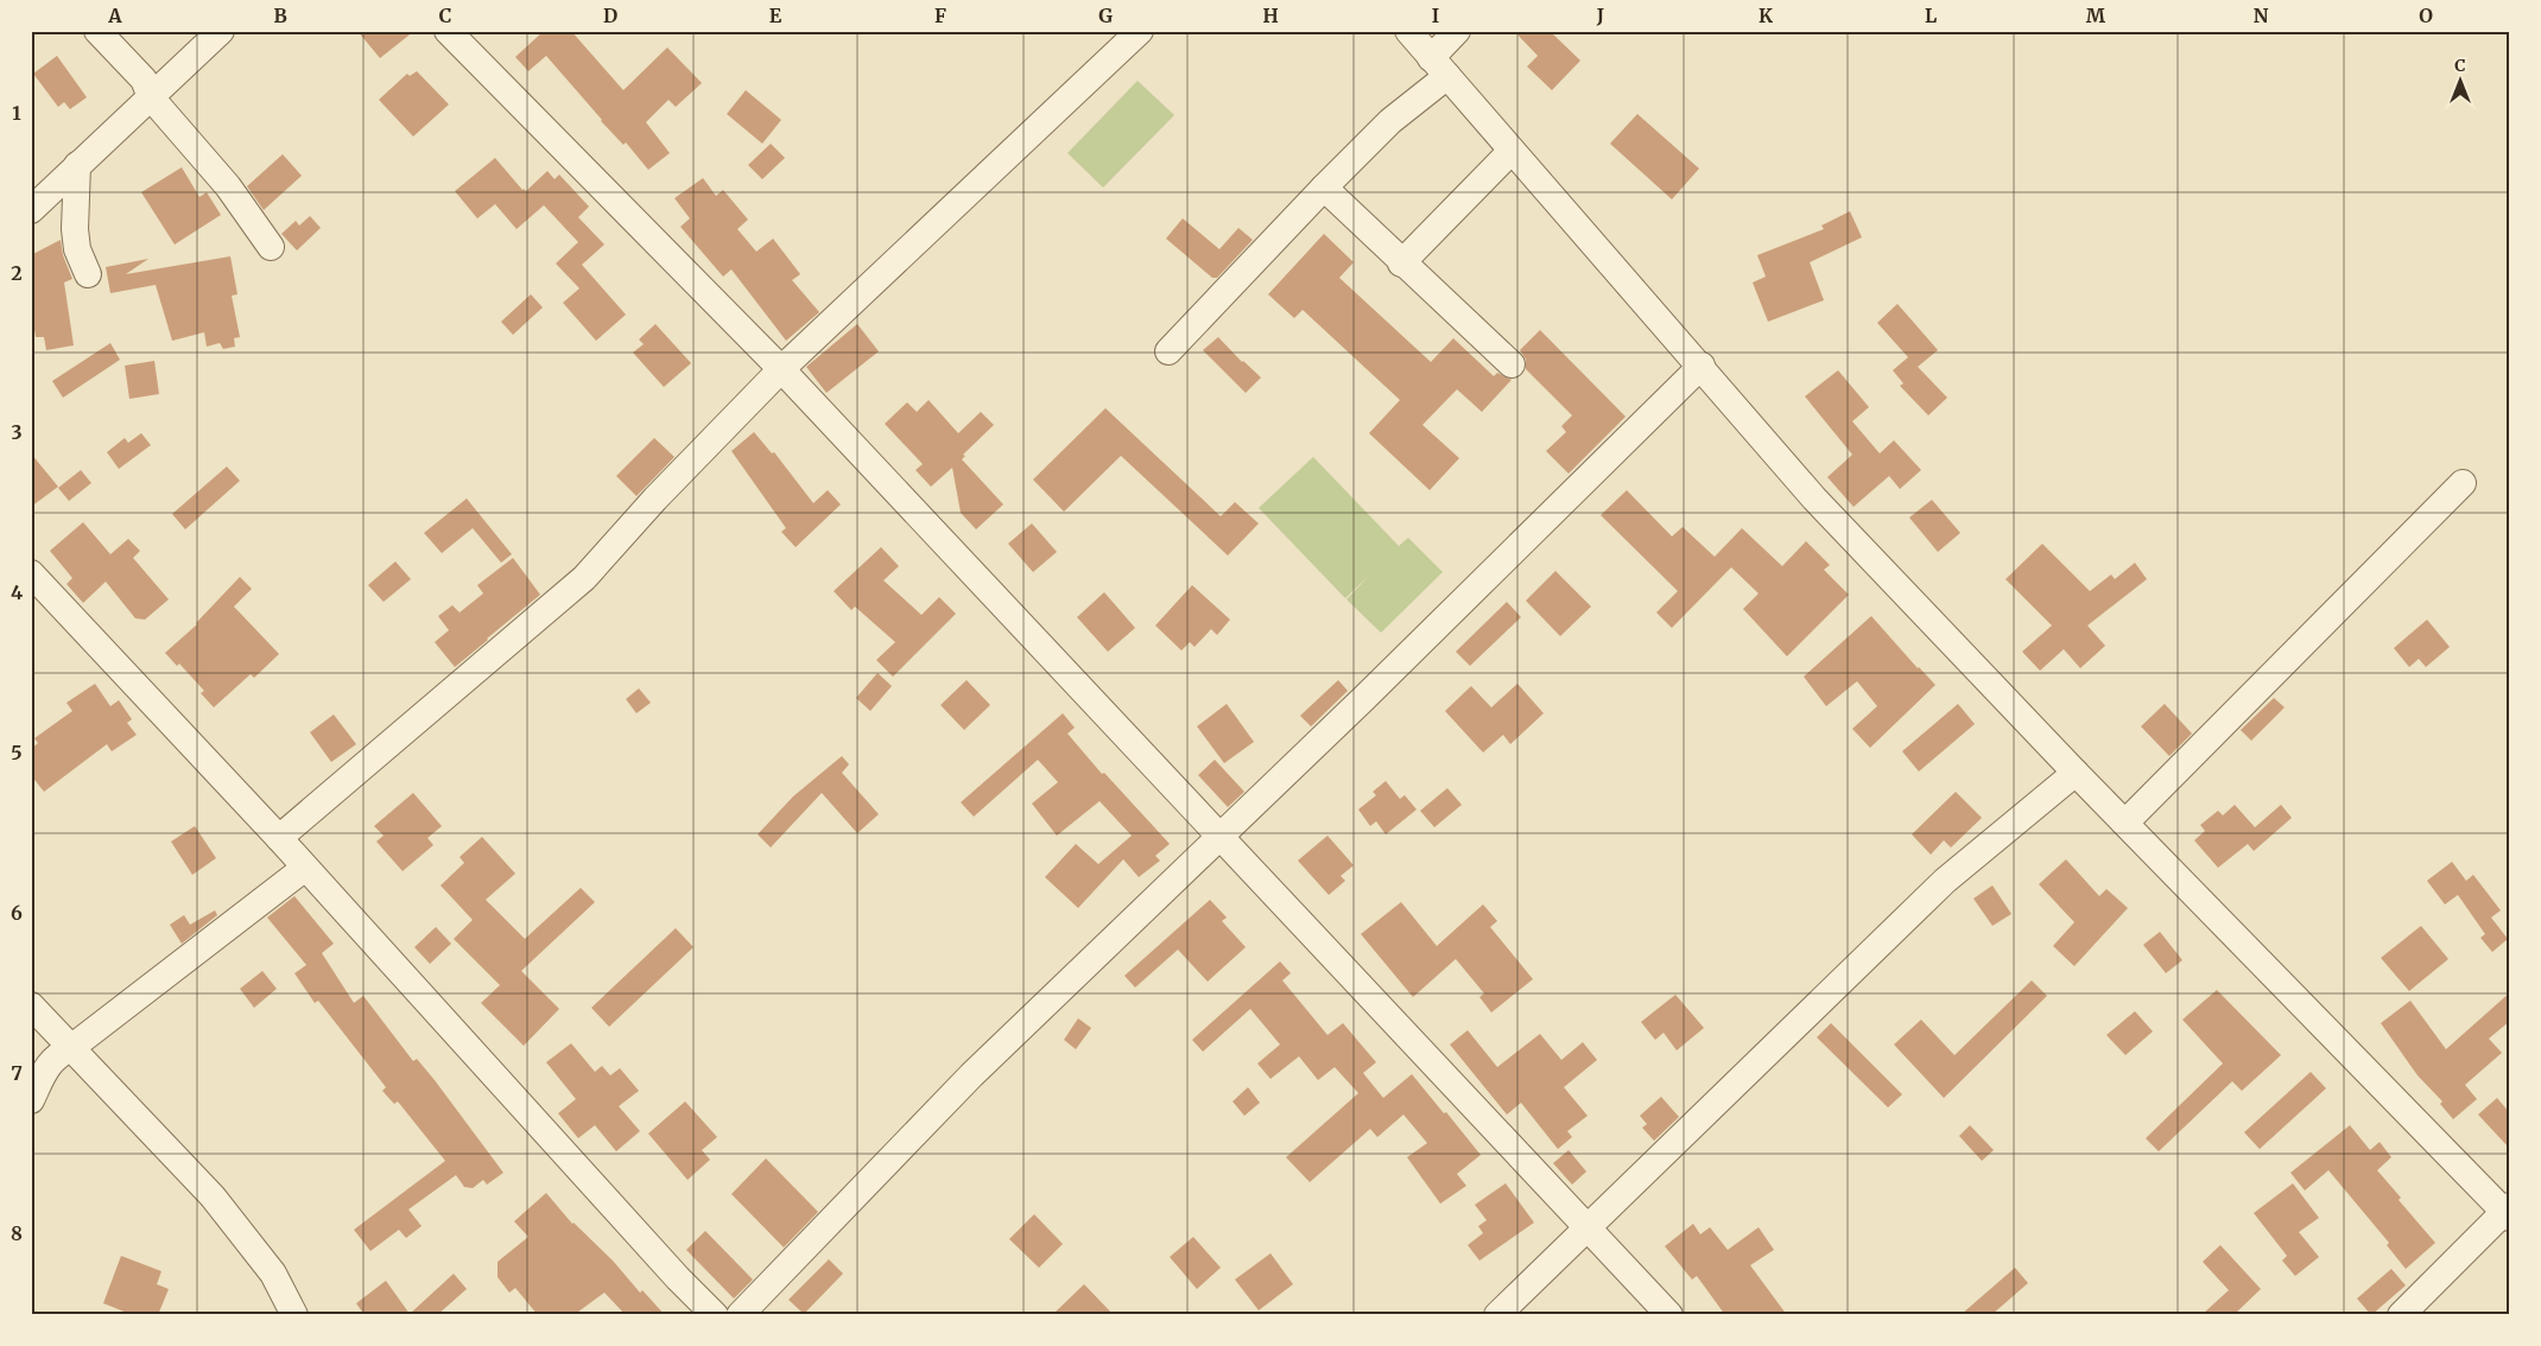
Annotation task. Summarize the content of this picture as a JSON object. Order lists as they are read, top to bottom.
{
  "north": "top",
  "grid": {
    "columns": [
      "A",
      "B",
      "C",
      "D",
      "E",
      "F",
      "G",
      "H",
      "I",
      "J",
      "K",
      "L",
      "M",
      "N",
      "O"
    ],
    "rows": [
      "1",
      "2",
      "3",
      "4",
      "5",
      "6",
      "7",
      "8"
    ]
  }
}
